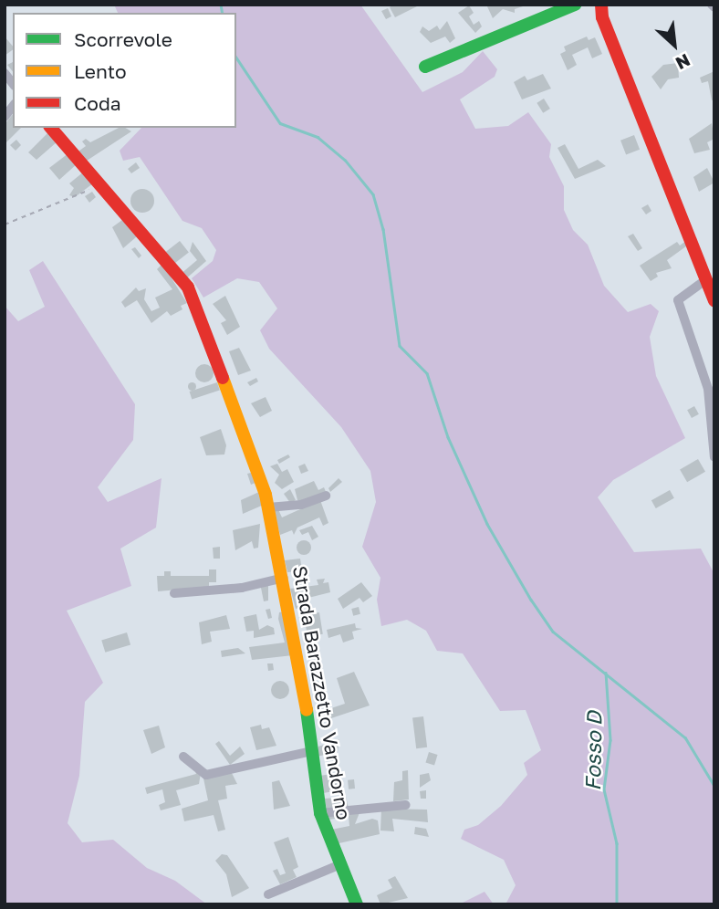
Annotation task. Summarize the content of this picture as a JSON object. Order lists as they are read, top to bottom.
{
  "streets": {
    "street": ["Strada Barazzetto Vandorno"]
  },
  "water": ["Fosso D"],
  "legend": ["Scorrevole", "Lento", "Coda"],
  "north": "bottom right"
}
